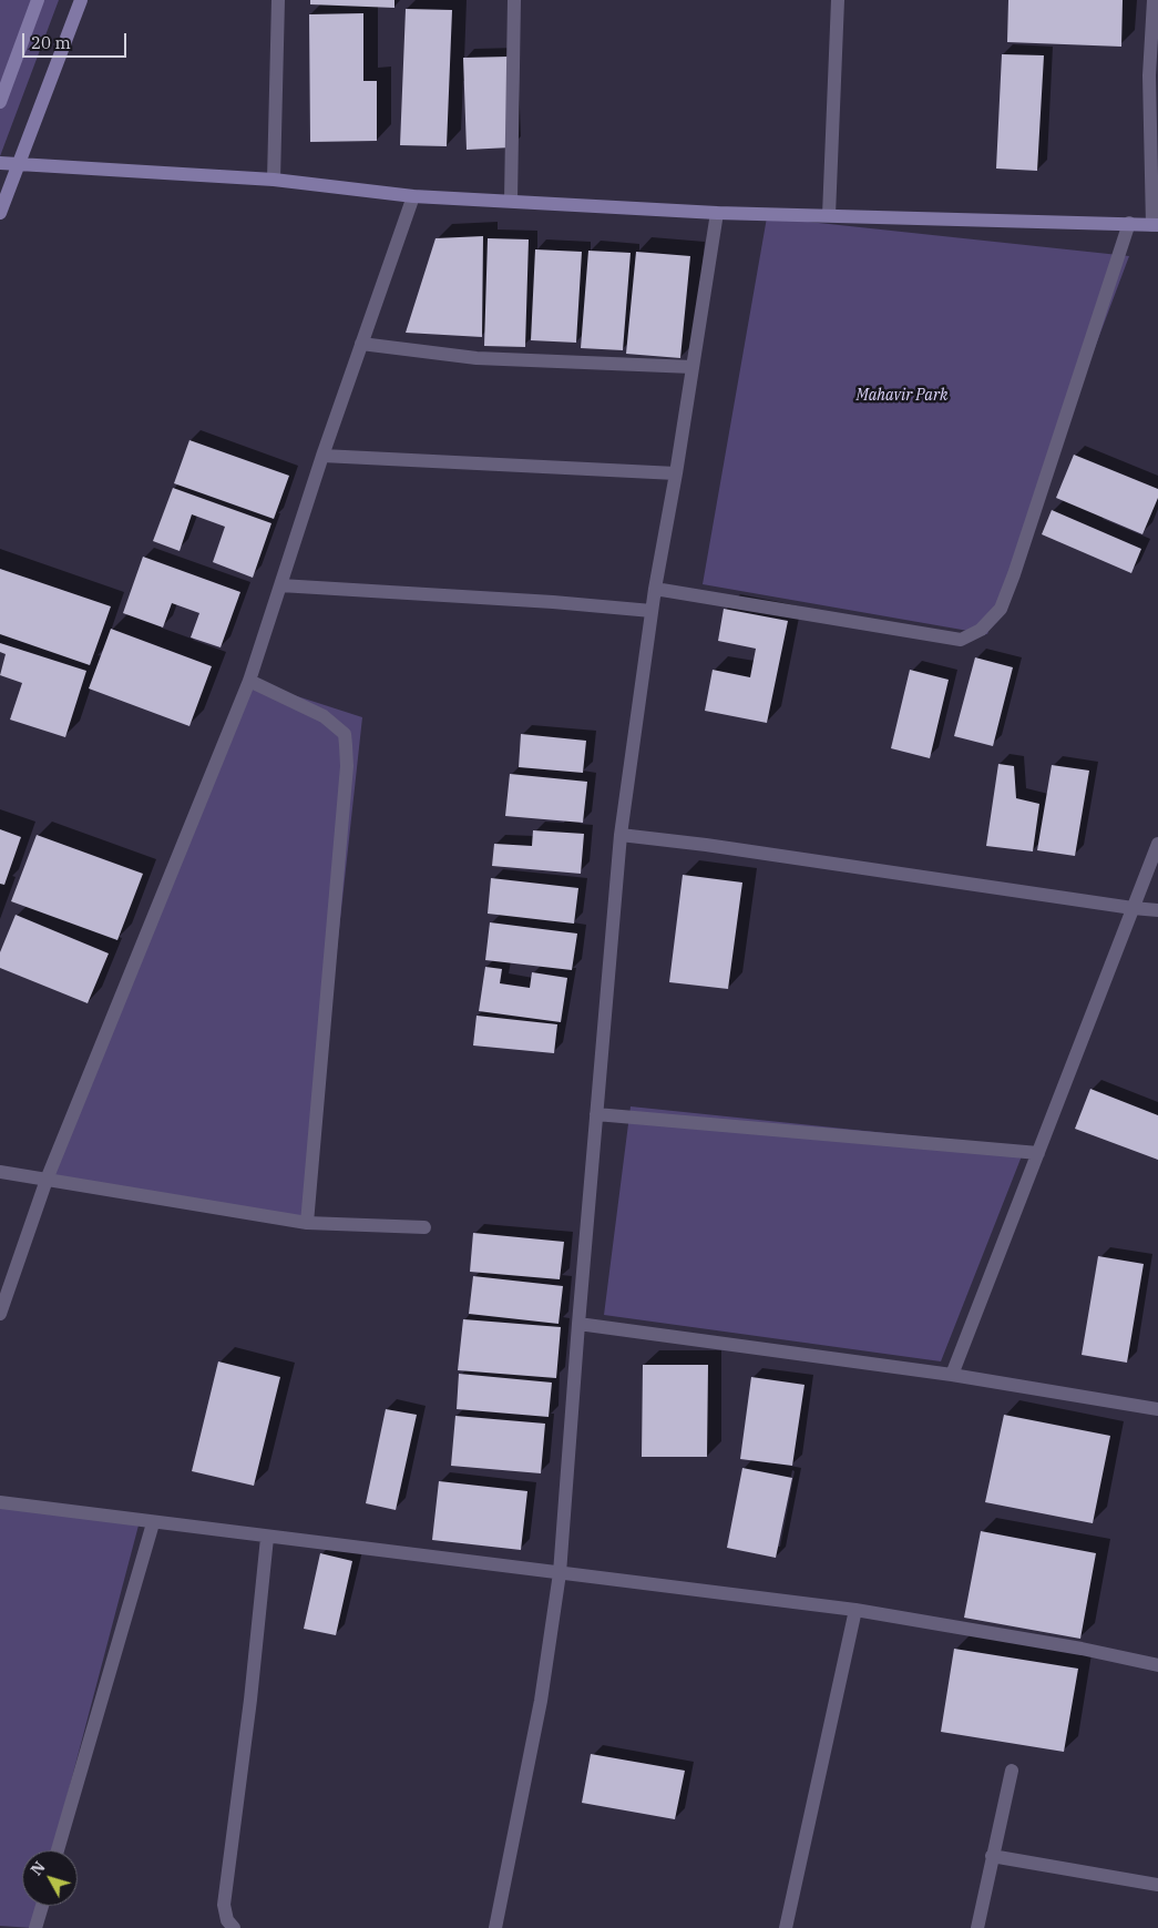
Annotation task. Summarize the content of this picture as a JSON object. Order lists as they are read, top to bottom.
{
  "parks": ["Mahavir Park"],
  "scale_bar": "20 m",
  "north": "top left"
}
